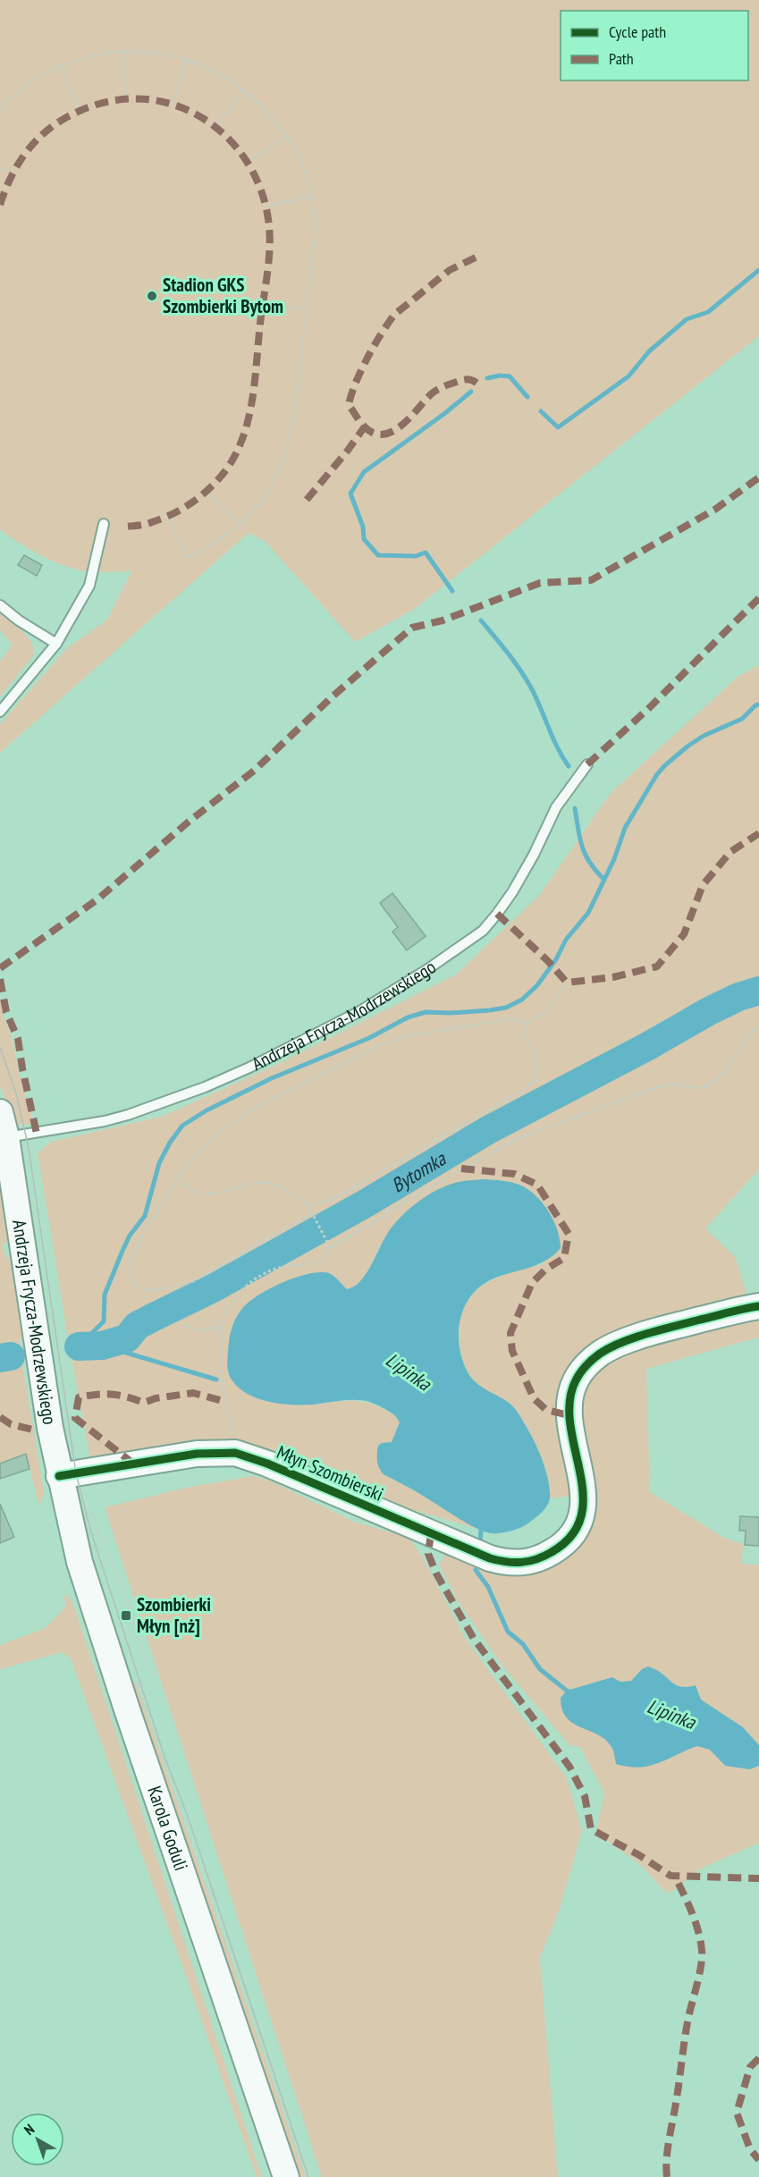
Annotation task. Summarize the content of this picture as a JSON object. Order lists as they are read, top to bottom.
{
  "streets": {
    "main road": ["Andrzeja Frycza-Modrzewskiego", "Młyn Szombierski", "Karola Goduli"]
  },
  "crossings": [
    ["Andrzeja Frycza-Modrzewskiego", "Młyn Szombierski"],
    ["Andrzeja Frycza-Modrzewskiego", "Karola Goduli"],
    ["Młyn Szombierski", "Karola Goduli"]
  ],
  "water": ["Bytomka", "Lipinka"],
  "places": {
    "other": ["Stadion GKS Szombierki Bytom"],
    "transit": ["Szombierki Młyn [nż]"]
  },
  "legend": ["Cycle path", "Path"],
  "north": "top left"
}
